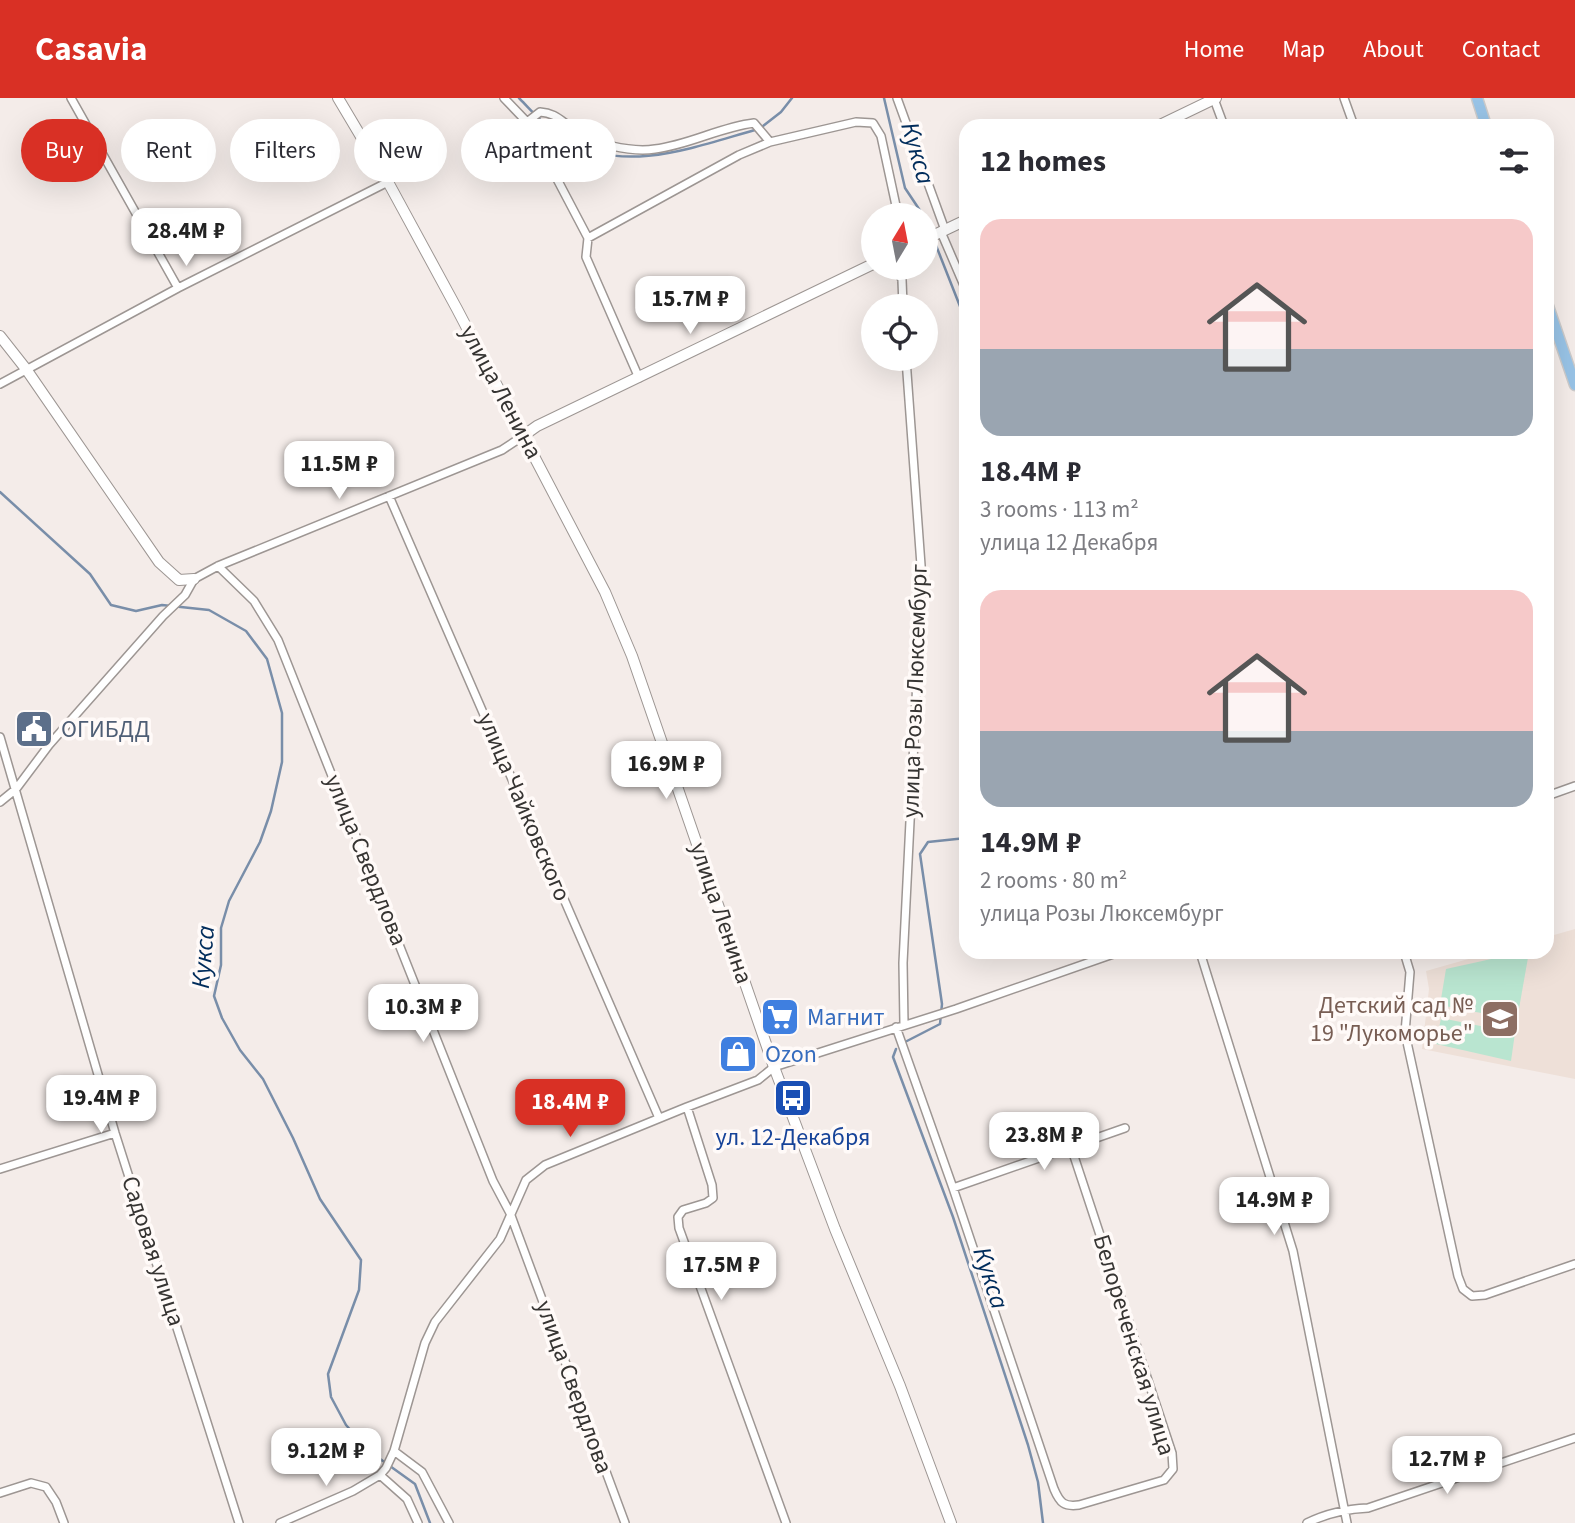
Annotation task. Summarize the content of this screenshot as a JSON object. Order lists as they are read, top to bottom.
{
  "streets": {
    "street": [
      "улица Ленина",
      "улица Розы Люксембург",
      "улица Чайковского",
      "улица Свердлова",
      "Садовая улица",
      "Белореченская улица"
    ]
  },
  "water": ["Кукса"],
  "places": {
    "public building": ["ОГИБДД"],
    "supermarket": ["Магнит"],
    "school or university": ["Детский сад № 19 \"Лукоморье\""],
    "shop": ["Ozon"],
    "bus stop": ["ул. 12-Декабря"]
  },
  "north": "top",
  "page": {
    "header": "Casavia",
    "nav": [
      "Home",
      "Map",
      "About",
      "Contact"
    ],
    "chip": [
      "Buy",
      "Rent",
      "Filters",
      "New",
      "Apartment"
    ],
    "heading": "12 homes",
    "list": [
      {
        "name": "18.4M ₽",
        "note": "3 rooms · 113 m² · улица 12 Декабря"
      },
      {
        "name": "14.9M ₽",
        "note": "2 rooms · 80 m² · улица Розы Люксембург"
      }
    ],
    "price": [
      "28.4M ₽",
      "15.7M ₽",
      "11.5M ₽",
      "16.9M ₽",
      "10.3M ₽",
      "19.4M ₽",
      "18.4M ₽",
      "23.8M ₽",
      "14.9M ₽",
      "17.5M ₽",
      "9.12M ₽",
      "12.7M ₽"
    ]
  }
}
